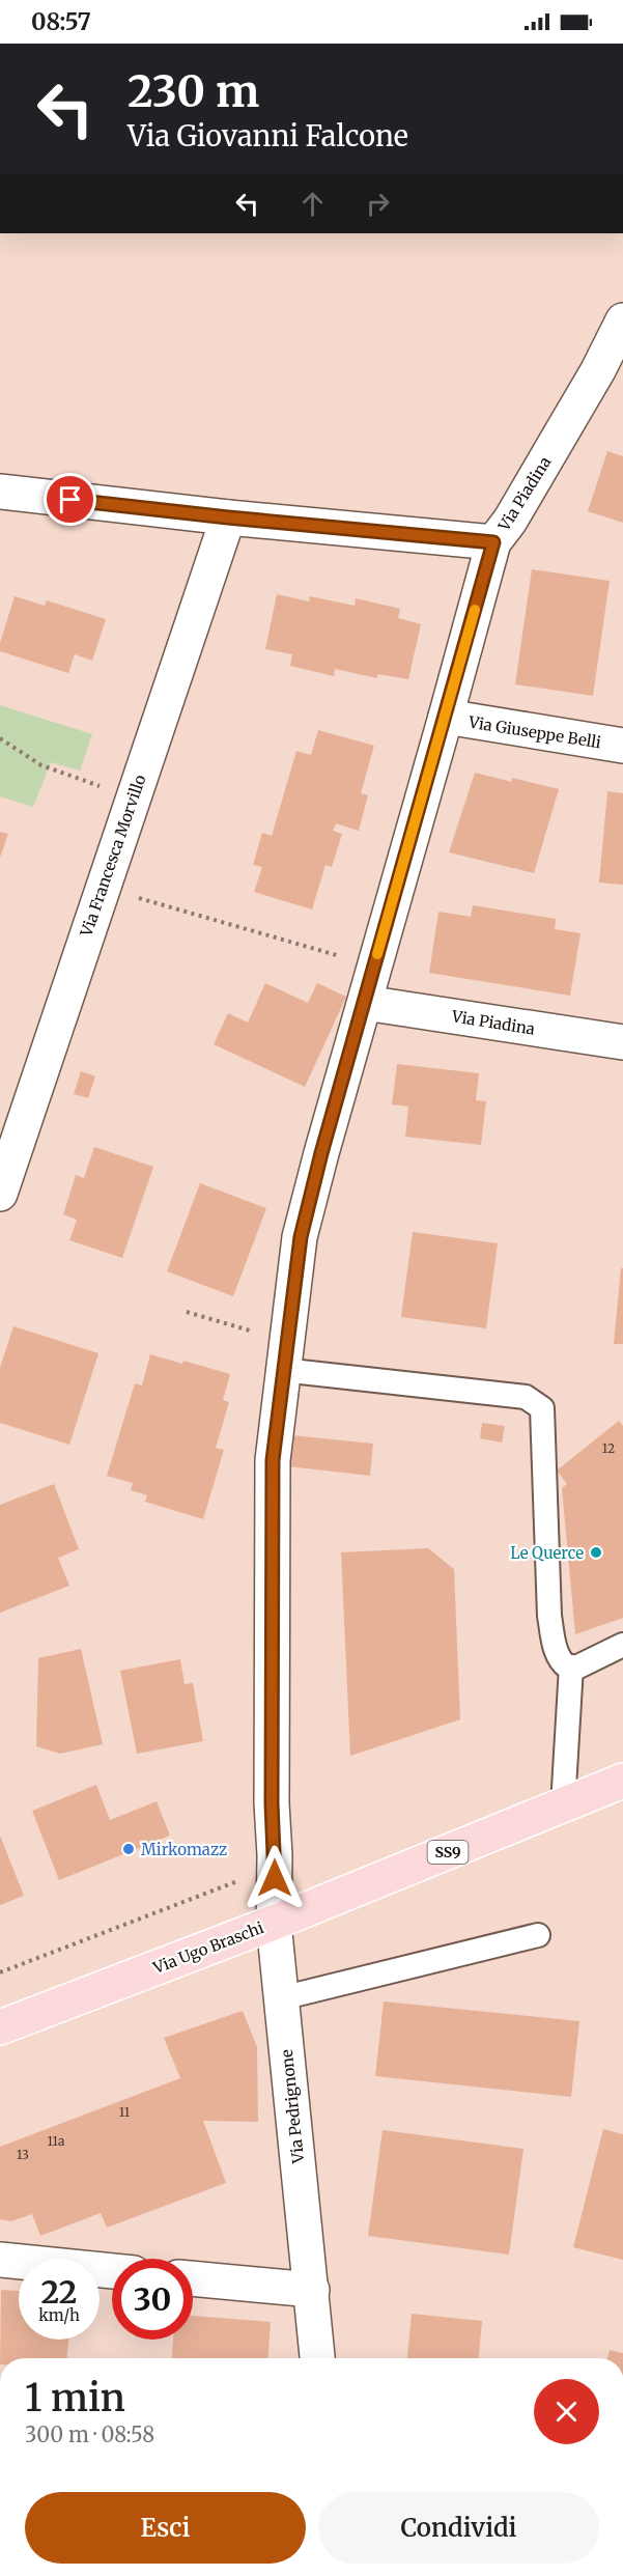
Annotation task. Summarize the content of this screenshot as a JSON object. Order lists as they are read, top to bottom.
{
  "streets": {
    "main road": ["SS9", "Via Ugo Braschi"],
    "street": [
      "Via Piadina",
      "Via Giuseppe Belli",
      "Via Francesca Morvillo",
      "Via Pedrignone"
    ]
  },
  "crossings": [
    ["Via Piadina", "Via Giuseppe Belli"],
    ["Via Piadina", "Via Ugo Braschi"],
    ["Via Piadina", "Via Pedrignone"],
    ["Via Ugo Braschi", "Via Pedrignone"]
  ],
  "places": ["Le Querce", "Mirkomazz"],
  "house_numbers": [
    "12",
    "11",
    "11a",
    "13"
  ],
  "page": {
    "status": "08:57",
    "turn": ["230 m", "Via Giovanni Falcone"],
    "speed": "22 km/h",
    "limit": "30",
    "heading": ["1 min", "300 m · 08:58"],
    "buttons": ["Esci", "Condividi"]
  }
}
